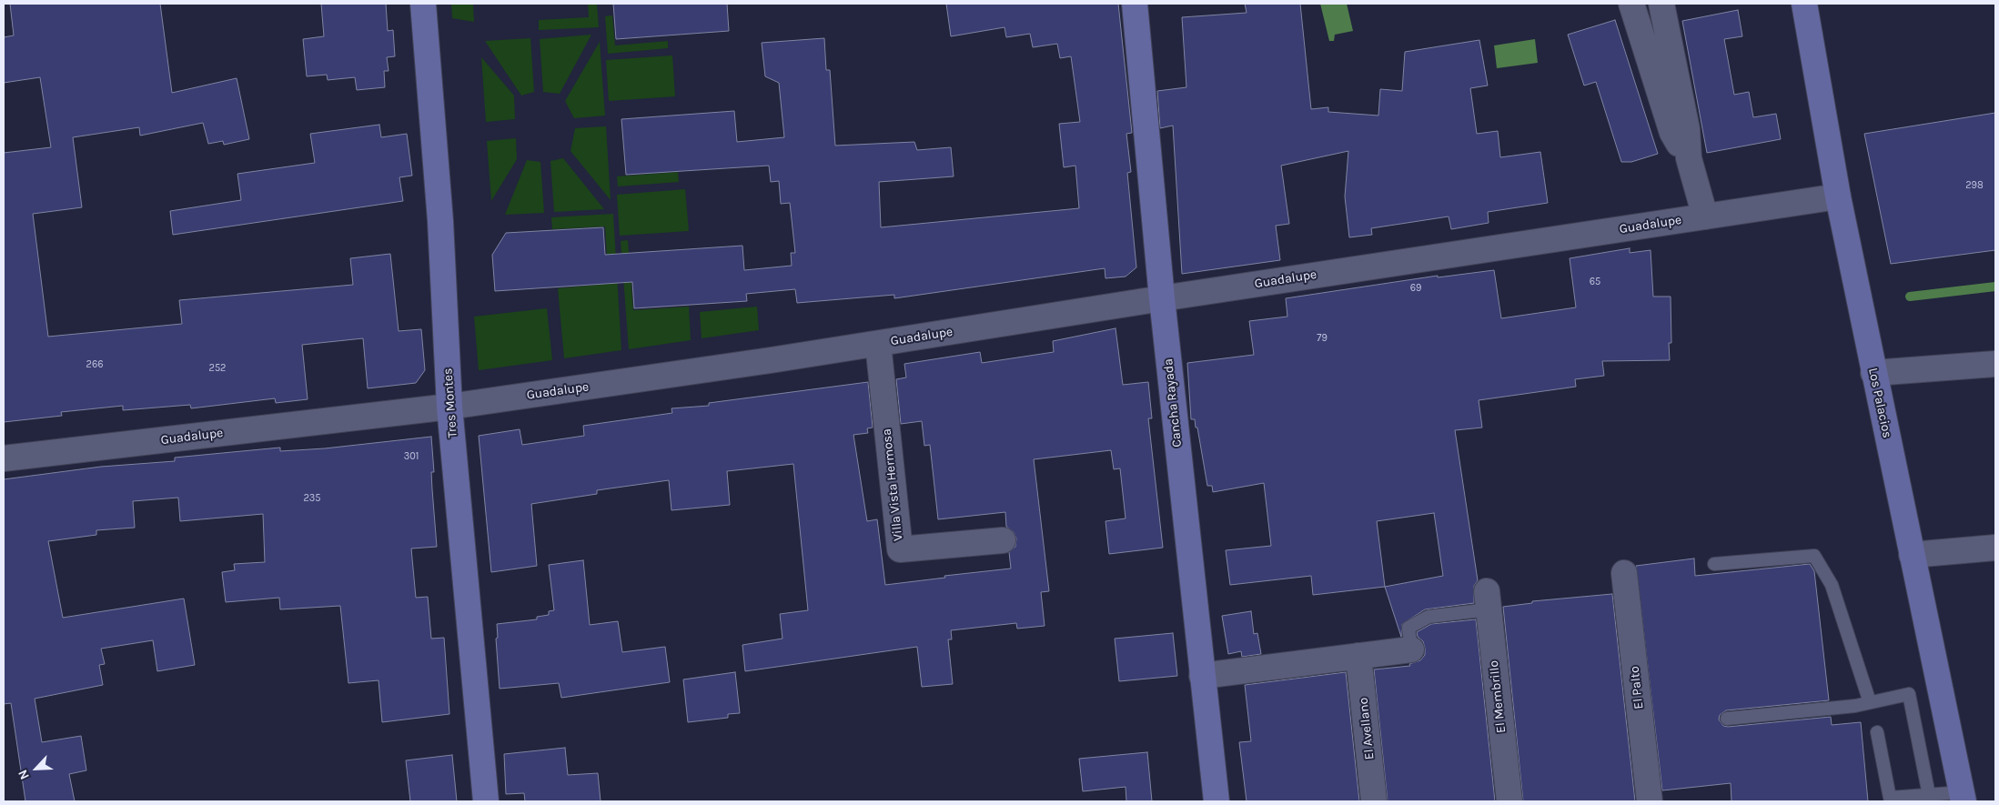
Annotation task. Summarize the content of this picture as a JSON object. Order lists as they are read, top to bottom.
{
  "streets": {
    "main road": ["Tres Montes", "Cancha Rayada", "Los Palacios"],
    "street": [
      "Guadalupe",
      "Villa Vista Hermosa",
      "El Palto",
      "El Membrillo",
      "El Avellano"
    ]
  },
  "crossings": [
    ["Guadalupe", "Tres Montes"],
    ["Guadalupe", "Cancha Rayada"],
    ["Guadalupe", "Los Palacios"],
    ["Guadalupe", "Villa Vista Hermosa"]
  ],
  "house_numbers": [
    "298",
    "65",
    "69",
    "79",
    "266",
    "252",
    "301",
    "235"
  ],
  "north": "bottom left"
}
